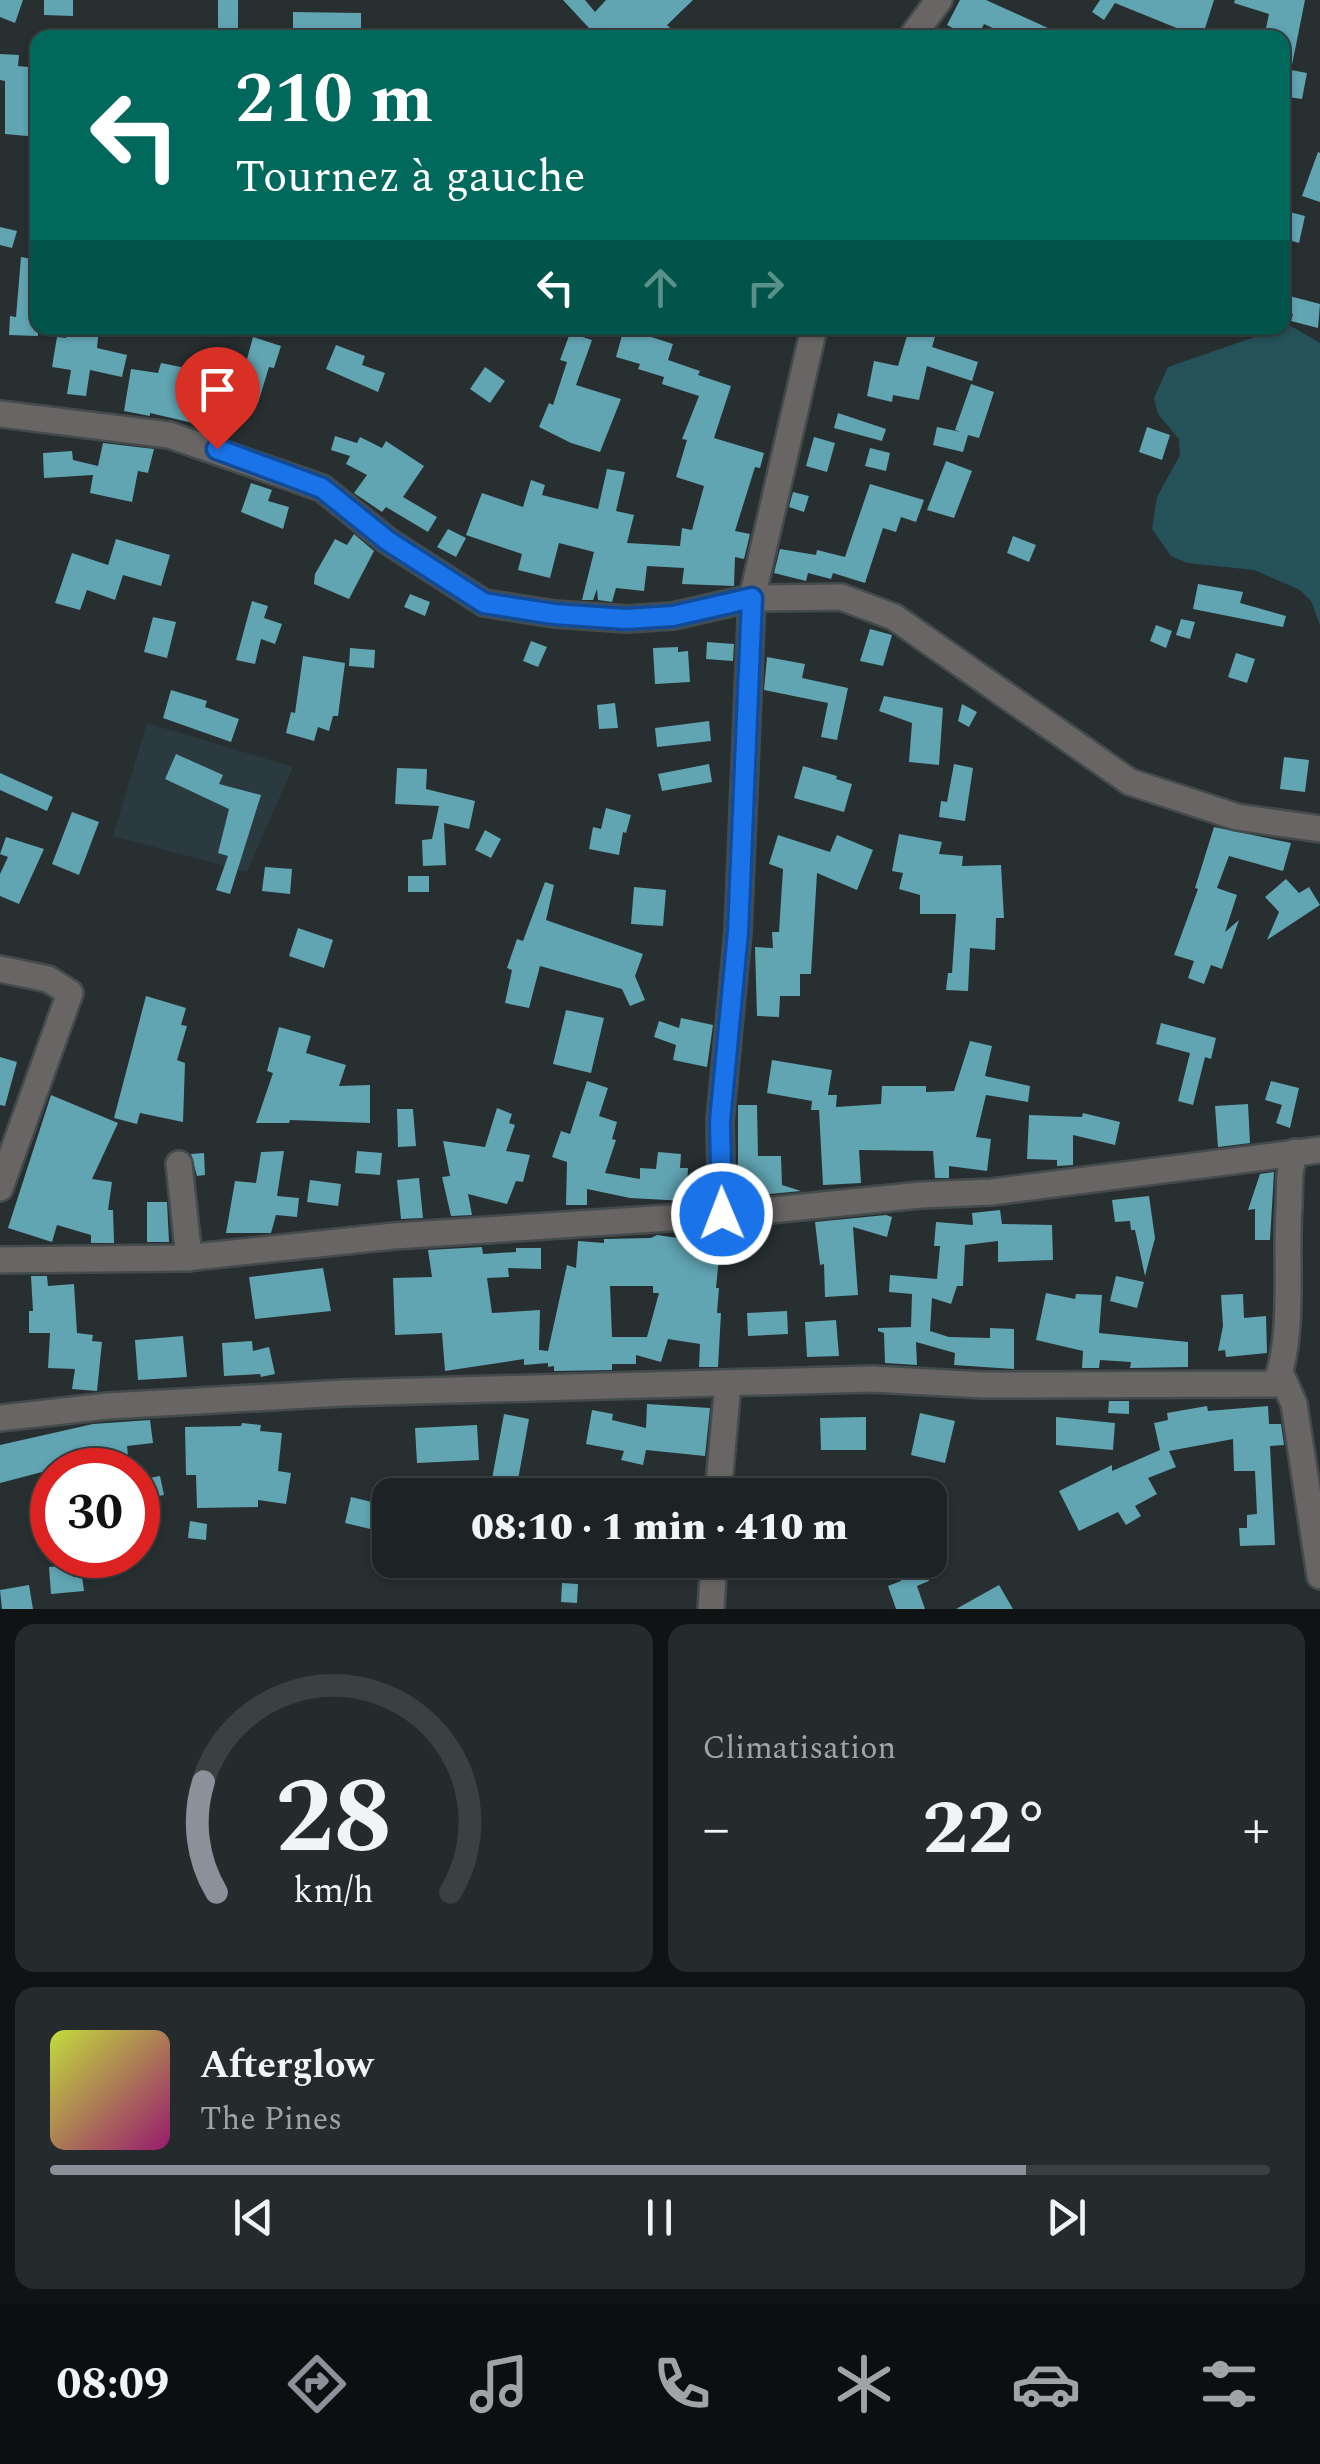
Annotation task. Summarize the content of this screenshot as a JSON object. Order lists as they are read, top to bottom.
{
  "page": {
    "turn": ["210 m", "Tournez à gauche"],
    "limit": "30",
    "trip": "08:10 · 1 min · 410 m",
    "tile": "Climatisation",
    "heat": ["−", "22°", "+"],
    "song": ["Afterglow", "The Pines"],
    "tabs": "08:09",
    "gauge": ["28", "km/h"]
  }
}
